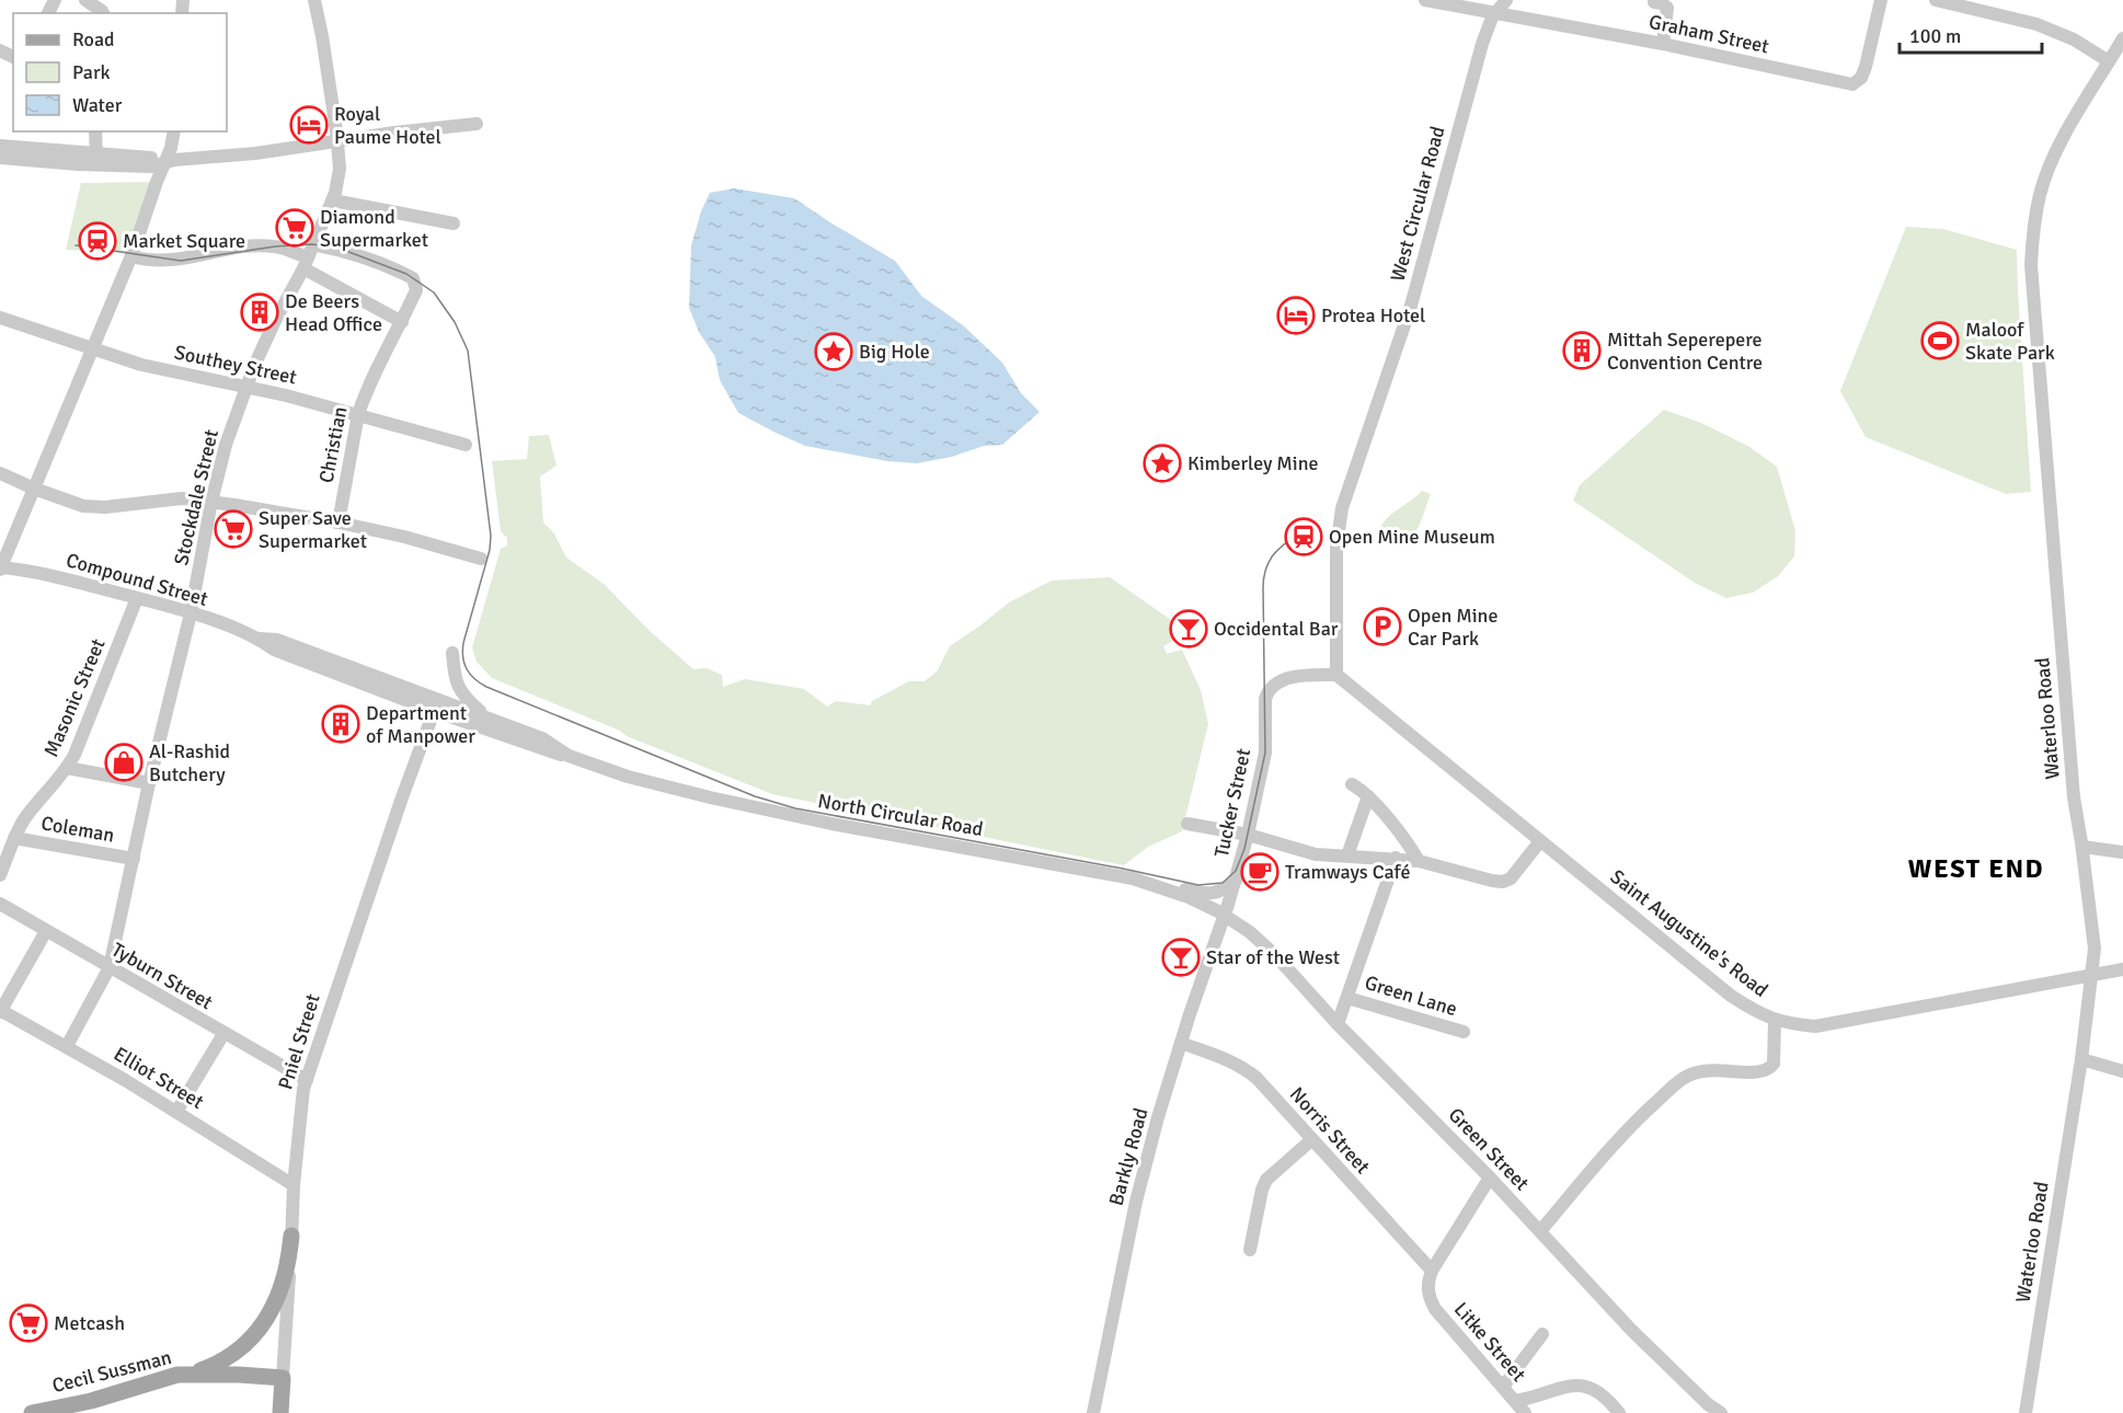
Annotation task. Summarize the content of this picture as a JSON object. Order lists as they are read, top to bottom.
{
  "streets": {
    "main road": ["Pniel Street", "Cecil Sussman"],
    "street": [
      "Graham Street",
      "West Circular Road",
      "Southey Street",
      "Christian",
      "Stockdale Street",
      "Compound Street",
      "Masonic Street",
      "Waterloo Road",
      "Tucker Street",
      "North Circular Road",
      "Coleman",
      "Saint Augustine's Road",
      "Tyburn Street",
      "Green Lane",
      "Elliot Street",
      "Norris Street",
      "Green Street",
      "Barkly Road",
      "Litke Street"
    ]
  },
  "crossings": [
    ["Graham Street", "West Circular Road"],
    ["West Circular Road", "Tucker Street"],
    ["West Circular Road", "Saint Augustine's Road"],
    ["Southey Street", "Christian"],
    ["Southey Street", "Stockdale Street"],
    ["Christian", "Stockdale Street"],
    ["Stockdale Street", "Compound Street"],
    ["Stockdale Street", "Coleman"],
    ["Stockdale Street", "Tyburn Street"],
    ["Stockdale Street", "Elliot Street"],
    ["Compound Street", "Masonic Street"],
    ["Compound Street", "North Circular Road"],
    ["Compound Street", "Pniel Street"],
    ["Masonic Street", "Coleman"],
    ["Waterloo Road", "Saint Augustine's Road"],
    ["Tucker Street", "North Circular Road"],
    ["Tucker Street", "Saint Augustine's Road"],
    ["Tucker Street", "Green Street"],
    ["Tucker Street", "Barkly Road"],
    ["North Circular Road", "Pniel Street"],
    ["North Circular Road", "Green Street"],
    ["North Circular Road", "Barkly Road"],
    ["Tyburn Street", "Pniel Street"],
    ["Green Lane", "Green Street"],
    ["Pniel Street", "Elliot Street"],
    ["Pniel Street", "Cecil Sussman"],
    ["Norris Street", "Barkly Road"],
    ["Norris Street", "Litke Street"],
    ["Green Street", "Barkly Road"]
  ],
  "districts": ["WEST END"],
  "places": {
    "hotel": ["Royal Paume Hotel", "Protea Hotel"],
    "supermarket": ["Diamond Supermarket", "Super Save Supermarket", "Metcash"],
    "station": ["Market Square", "Open Mine Museum"],
    "building": ["De Beers Head Office", "Mittah Seperepere Convention Centre", "Department of Manpower"],
    "sports": ["Maloof Skate Park"],
    "place": ["Big Hole", "Kimberley Mine"],
    "parking": ["Open Mine Car Park"],
    "bar": ["Occidental Bar", "Star of the West"],
    "shop": ["Al-Rashid Butchery"],
    "cafe": ["Tramways Café"]
  },
  "legend": ["Road", "Park", "Water"],
  "scale_bar": "100 m"
}
